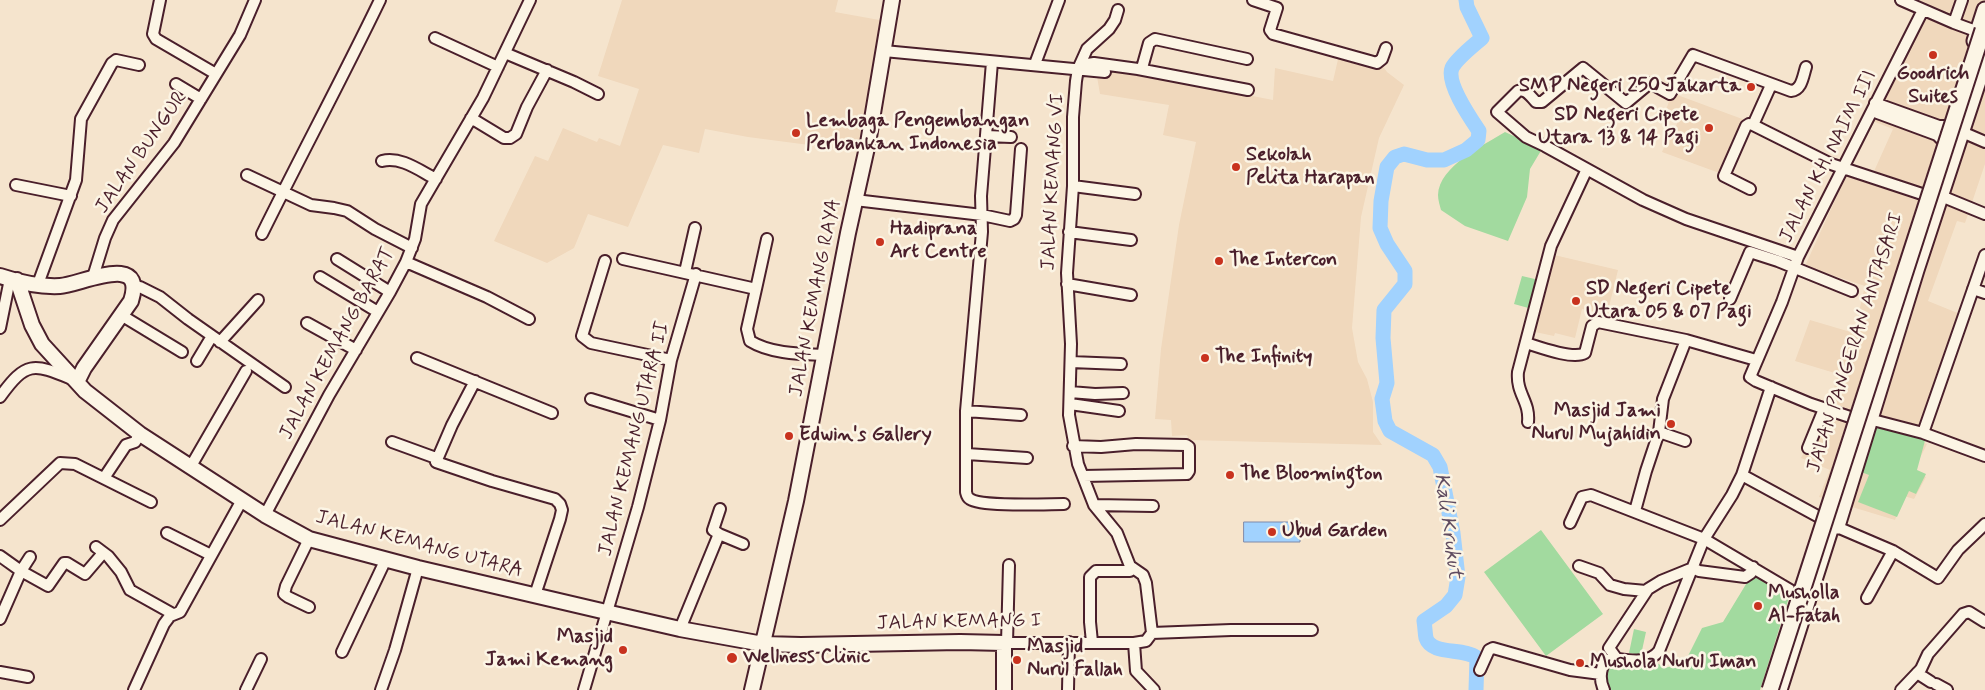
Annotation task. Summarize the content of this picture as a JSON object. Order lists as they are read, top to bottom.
{
  "streets": {
    "main road": ["JALAN PANGERAN ANTASARI"],
    "street": [
      "JALAN BUNGUR",
      "JALAN KH. NAIM III",
      "JALAN KEMANG VI",
      "JALAN KEMANG RAYA",
      "JALAN KEMANG BARAT",
      "JALAN KEMANG UTARA II",
      "JALAN KEMANG UTARA",
      "JALAN KEMANG I"
    ]
  },
  "crossings": [
    ["JALAN KEMANG VI", "JALAN KEMANG RAYA"],
    ["JALAN KEMANG RAYA", "JALAN KEMANG UTARA"],
    ["JALAN KEMANG RAYA", "JALAN KEMANG I"],
    ["JALAN KEMANG BARAT", "JALAN KEMANG UTARA"],
    ["JALAN KEMANG UTARA II", "JALAN KEMANG UTARA"],
    ["JALAN KEMANG UTARA", "JALAN KEMANG I"]
  ],
  "water": ["Kali Krukut"],
  "places": [
    "Goodrich Suites",
    "SMP Negeri 250 Jakarta",
    "SD Negeri Cipete Utara 13 & 14 Pagi",
    "Lembaga Pengembangan Perbankan Indonesia",
    "Sekolah Pelita Harapan",
    "Hadiprana Art Centre",
    "The Intercon",
    "SD Negeri Cipete Utara 05 & 07 Pagi",
    "The Infinity",
    "Masjid Jami Nurul Mujahidin",
    "Edwin's Gallery",
    "The Bloomington",
    "Ubud Garden",
    "Musholla Al-Fatah",
    "Masjid Jami Kemang",
    "Wellness Clinic",
    "Masjid Nurul Fallah",
    "Mushola Nurul Iman"
  ]
}
